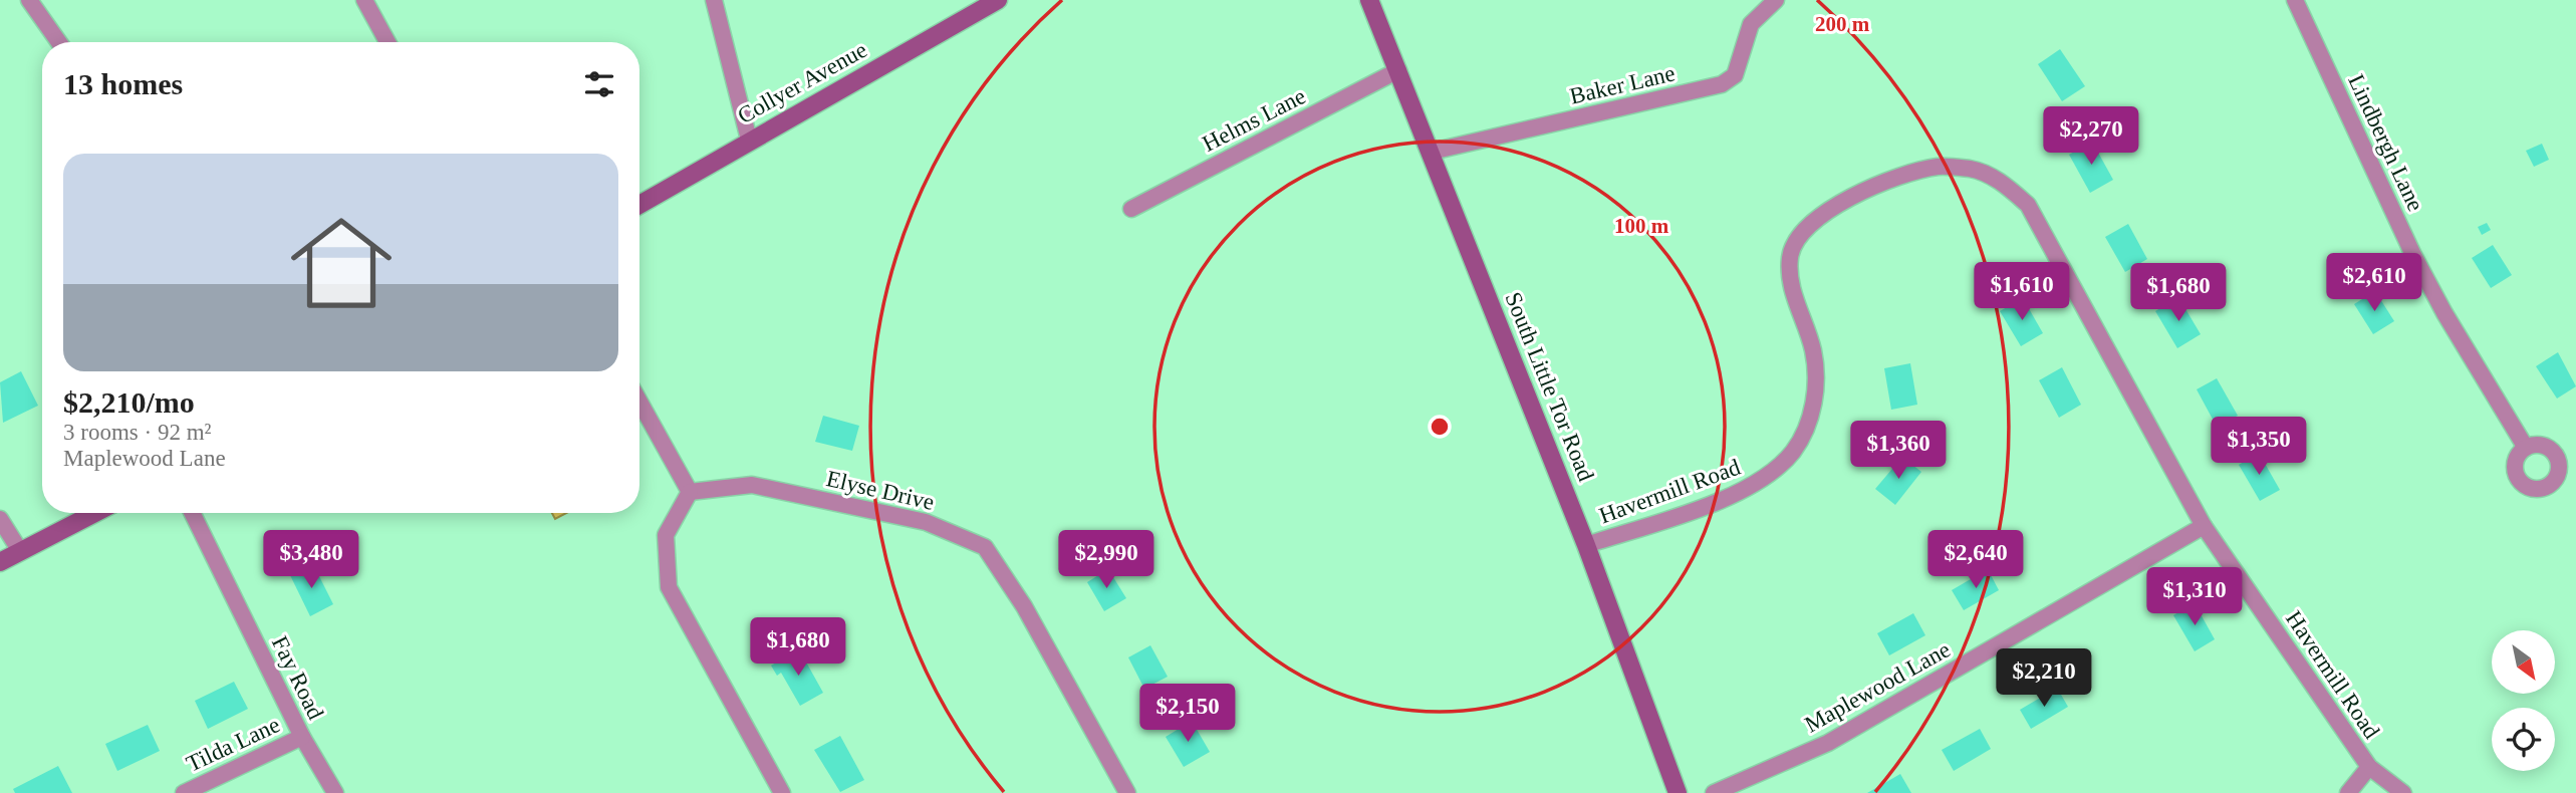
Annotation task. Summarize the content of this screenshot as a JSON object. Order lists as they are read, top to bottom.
{
  "streets": {
    "street": [
      "Collyer Avenue",
      "Baker Lane",
      "Helms Lane",
      "Lindbergh Lane",
      "South Little Tor Road",
      "Elyse Drive",
      "Havermill Road",
      "Fay Road",
      "Maplewood Lane",
      "Tilda Lane"
    ]
  },
  "crossings": [
    ["Baker Lane", "South Little Tor Road"],
    ["Helms Lane", "South Little Tor Road"],
    ["South Little Tor Road", "Havermill Road"],
    ["Havermill Road", "Maplewood Lane"],
    ["Fay Road", "Tilda Lane"]
  ],
  "north": "bottom right",
  "page": {
    "heading": "13 homes",
    "price": [
      "$2,270",
      "$2,610",
      "$1,610",
      "$1,680",
      "$1,350",
      "$1,360",
      "$3,480",
      "$2,990",
      "$2,640",
      "$1,310",
      "$1,680",
      "$2,210",
      "$2,150"
    ],
    "list": [
      {
        "name": "$2,210/mo",
        "note": "3 rooms · 92 m² · Maplewood Lane"
      }
    ]
  },
  "rings": ["200 m", "100 m"]
}
